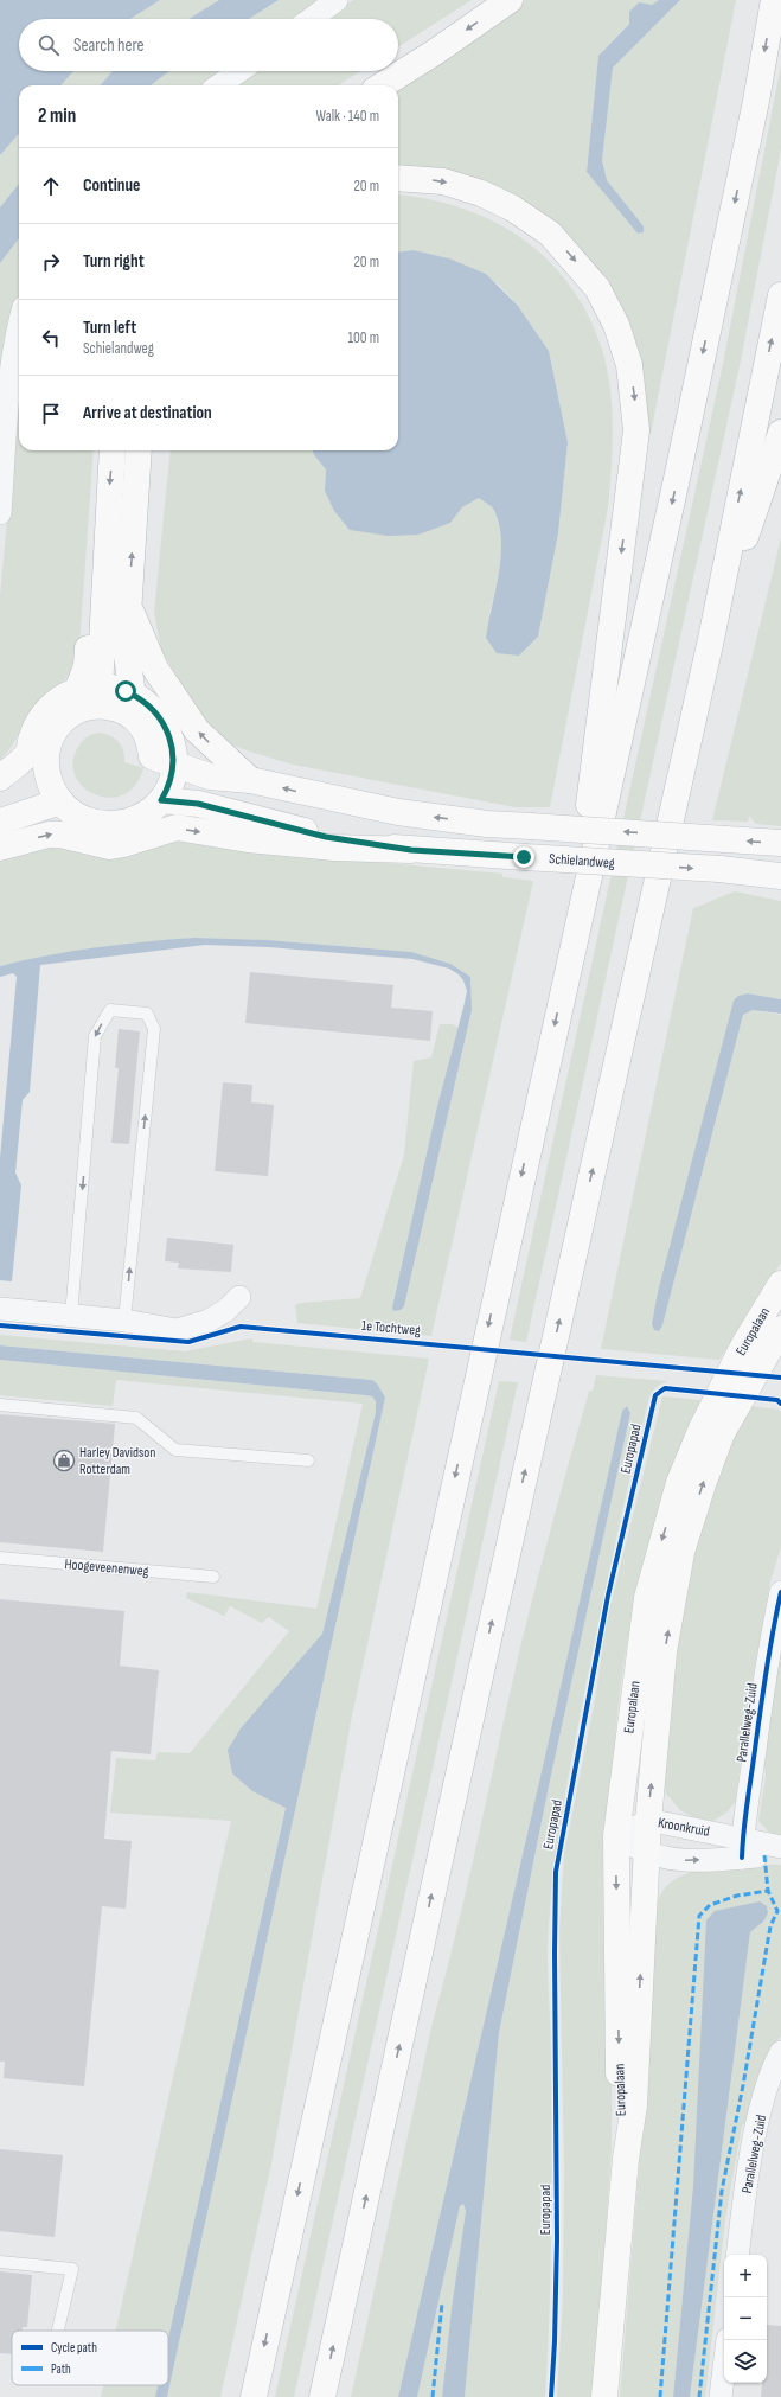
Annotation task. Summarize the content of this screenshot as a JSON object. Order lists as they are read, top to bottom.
{
  "streets": {
    "main road": ["Schielandweg", "Europalaan"],
    "street": ["Parallelweg-Zuid", "Kroonkruid"],
    "lane": ["Hoogeveenenweg"],
    "cycle path": ["1e Tochtweg", "Europapad"]
  },
  "crossings": [
    ["Europalaan", "Kroonkruid"],
    ["Parallelweg-Zuid", "Kroonkruid"]
  ],
  "places": {
    "shop": ["Harley Davidson Rotterdam"]
  },
  "legend": ["Cycle path", "Path"],
  "page": {
    "search": "Search here",
    "heading": ["2 min", "Walk · 140 m"],
    "list": [
      ["Continue", "20 m"],
      ["Turn right", "20 m"],
      ["Turn left", "Schielandweg", "100 m"],
      "Arrive at destination"
    ],
    "map_buttons": ["+", "−"]
  }
}
